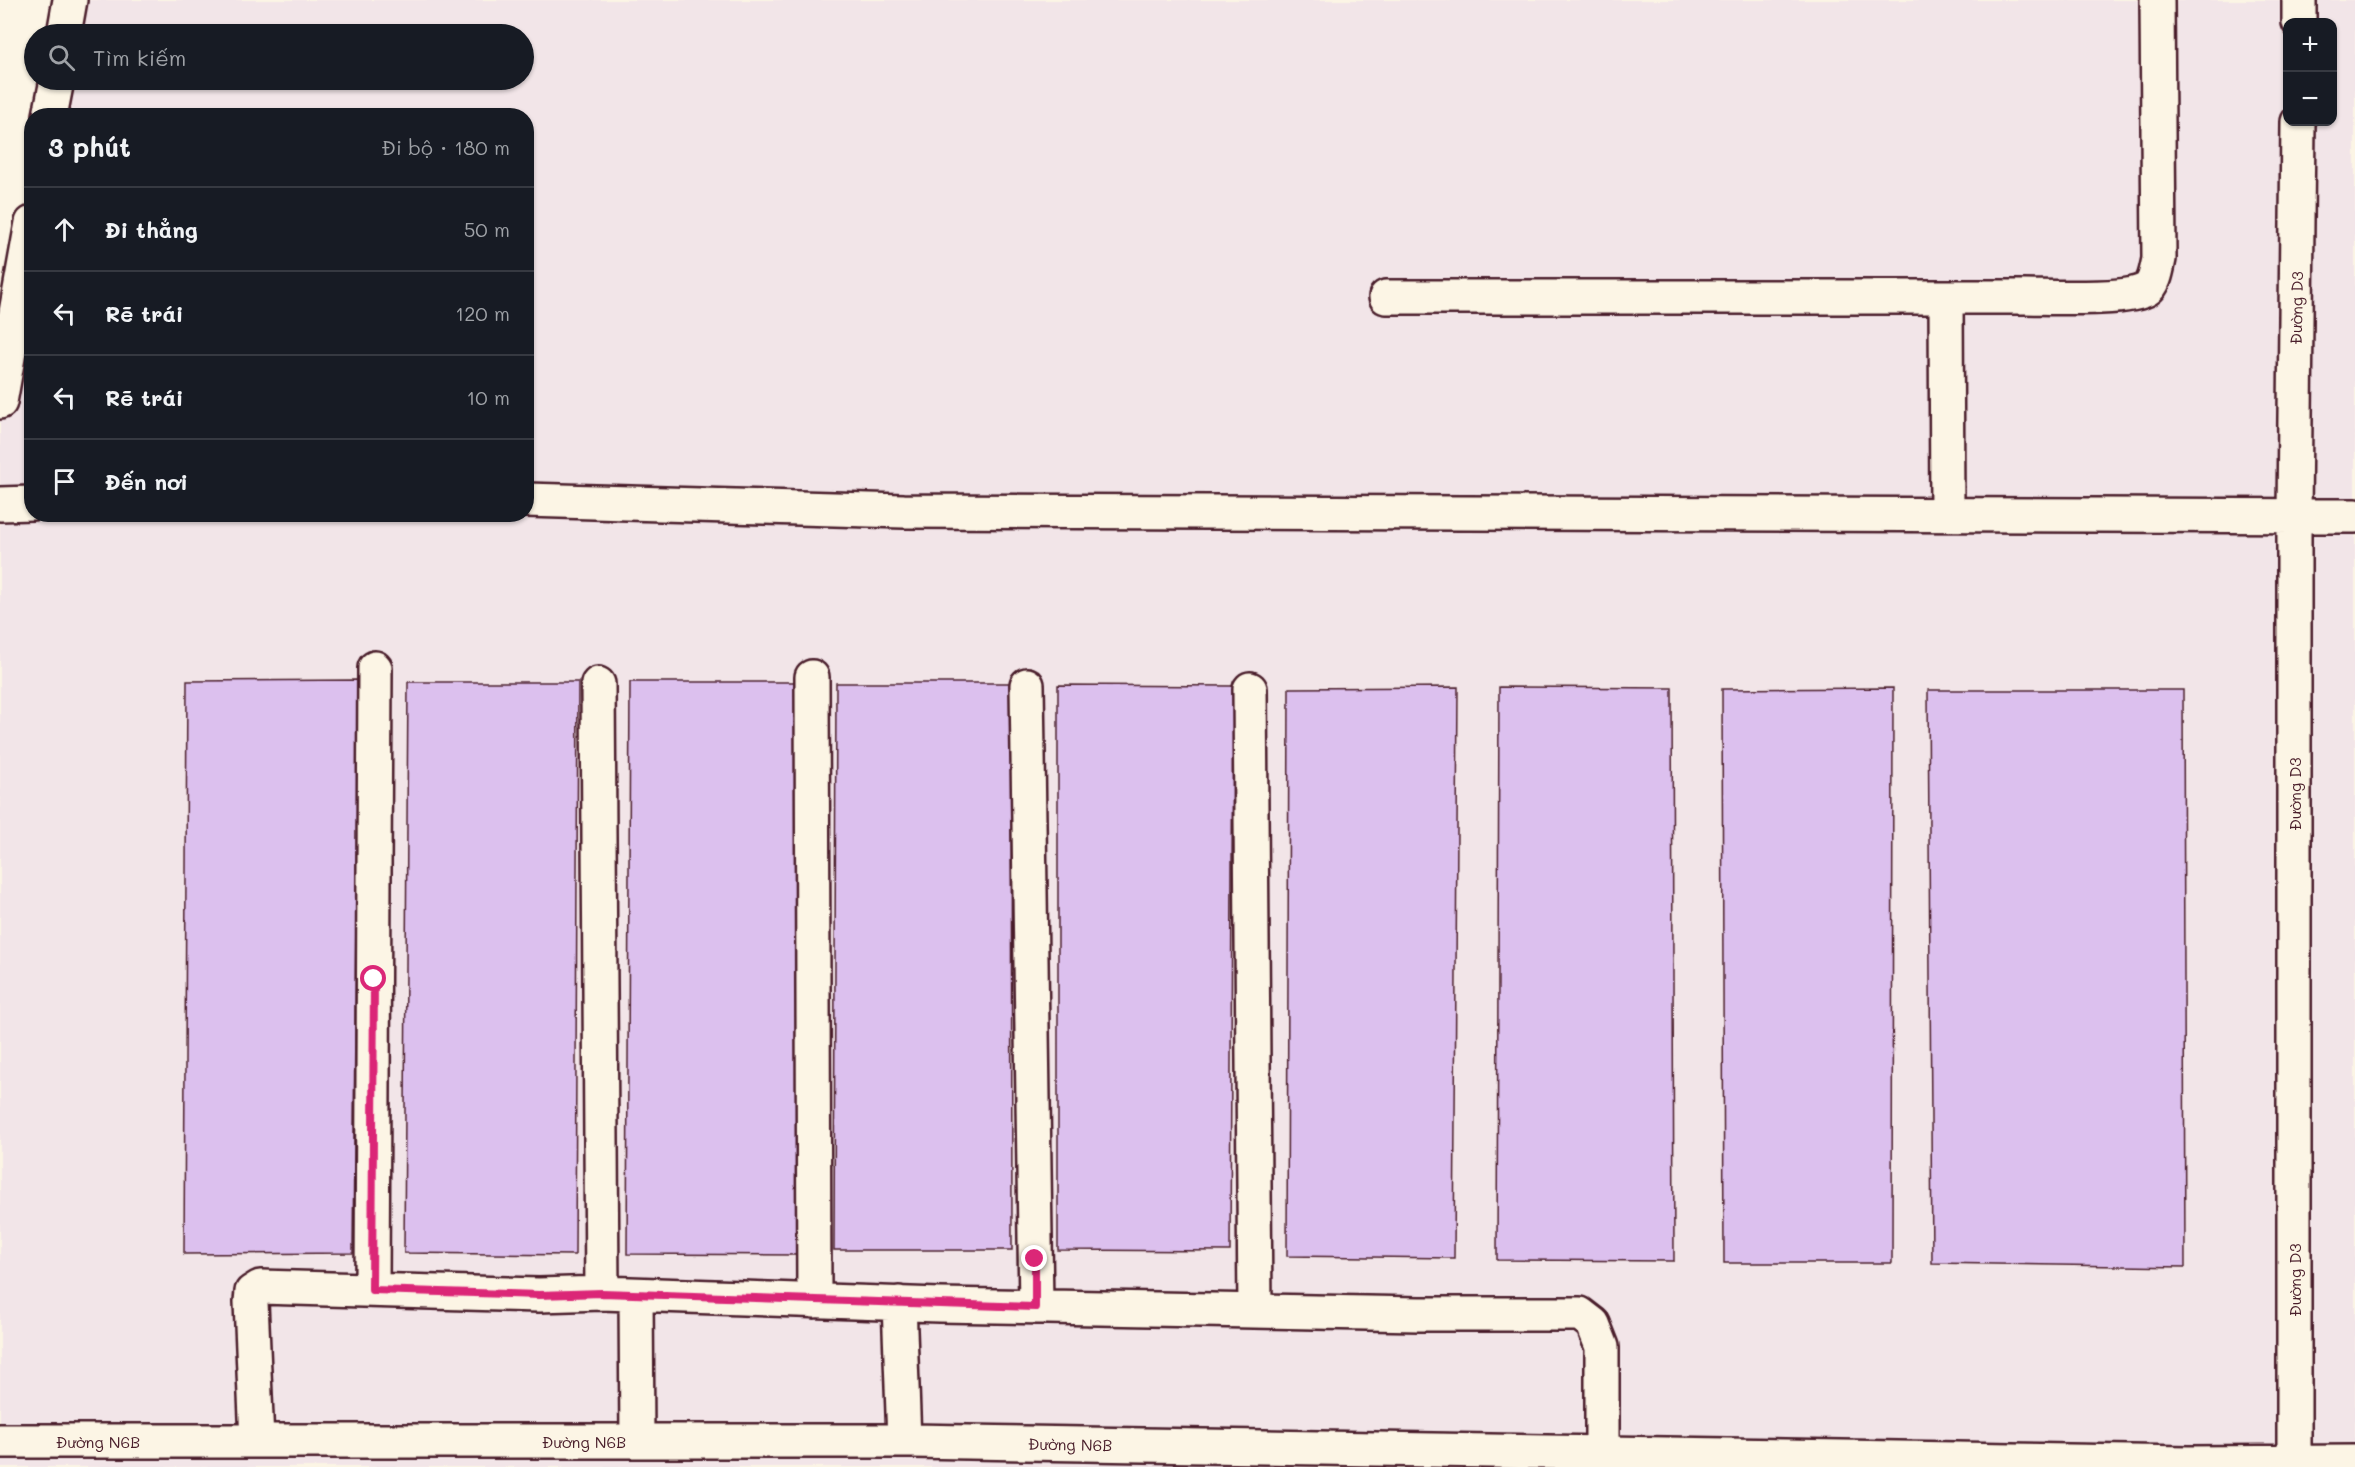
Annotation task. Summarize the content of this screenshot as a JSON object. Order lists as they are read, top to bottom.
{
  "streets": {
    "street": ["Đường D3", "Đường N6B"]
  },
  "crossings": [
    ["Đường D3", "Đường N6B"]
  ],
  "page": {
    "map_buttons": ["+", "−"],
    "search": "Tìm kiếm",
    "heading": ["3 phút", "Đi bộ · 180 m"],
    "list": [
      ["Đi thẳng", "50 m"],
      ["Rẽ trái", "120 m"],
      ["Rẽ trái", "10 m"],
      "Đến nơi"
    ]
  }
}
